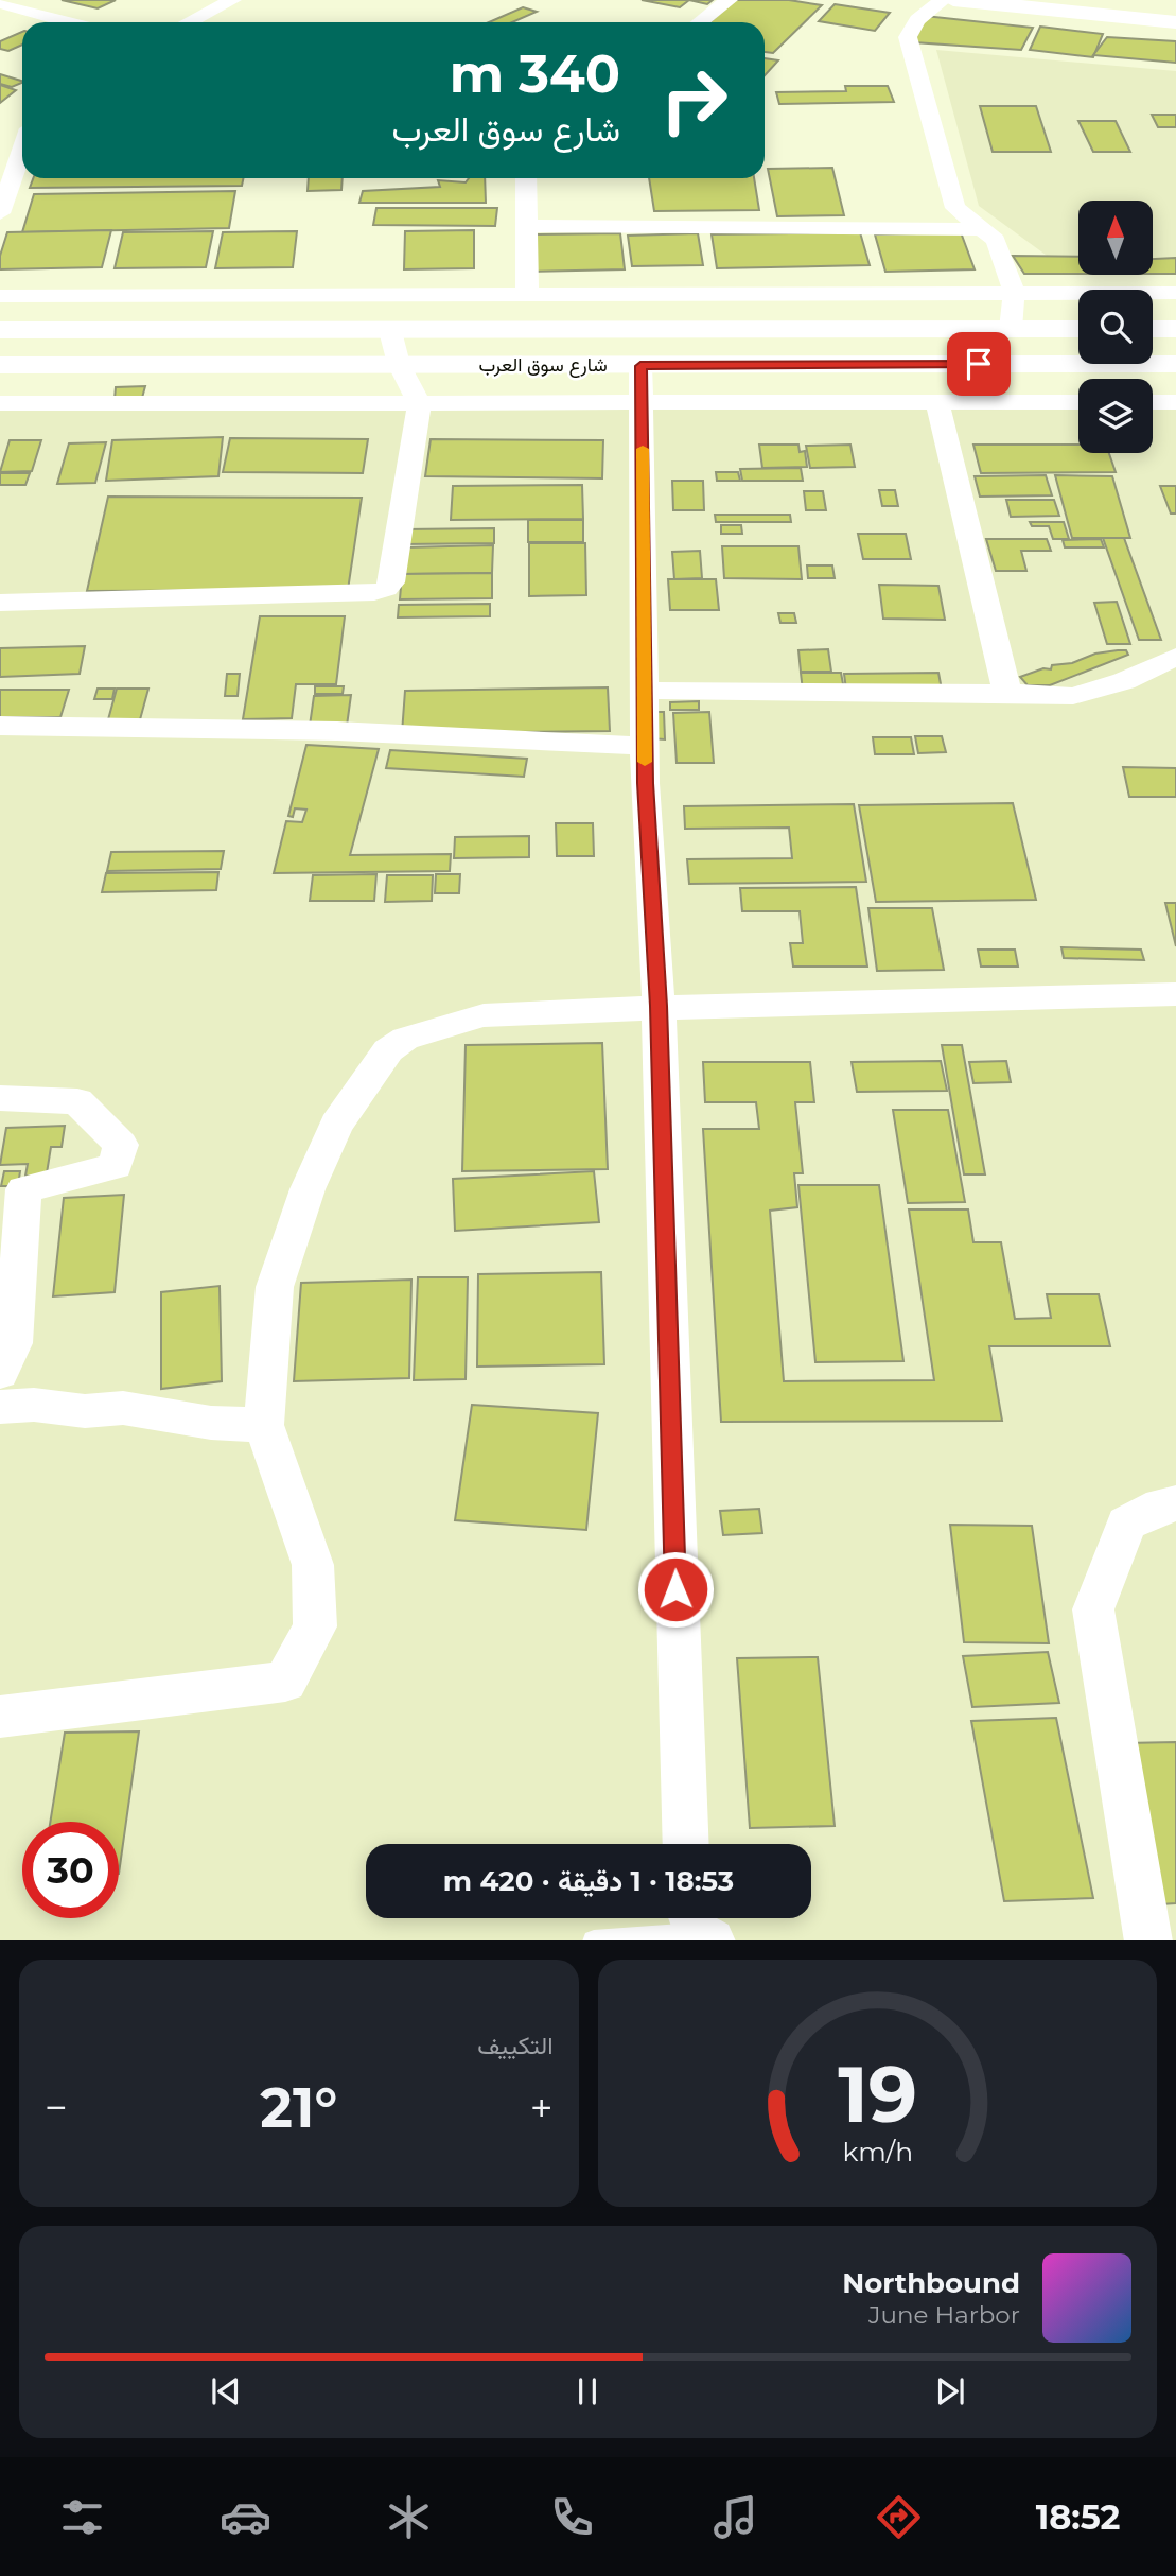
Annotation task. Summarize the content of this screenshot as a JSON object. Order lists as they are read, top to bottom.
{
  "streets": {
    "main road": ["شارع سوق العرب"]
  },
  "north": "top",
  "page": {
    "turn": ["340 m", "شارع سوق العرب"],
    "limit": "30",
    "trip": "18:53 · 1 دقيقة · 420 m",
    "tile": "التكييف",
    "heat": ["−", "21°", "+"],
    "song": ["Northbound", "June Harbor"],
    "tabs": "18:52",
    "gauge": ["19", "km/h"]
  }
}
